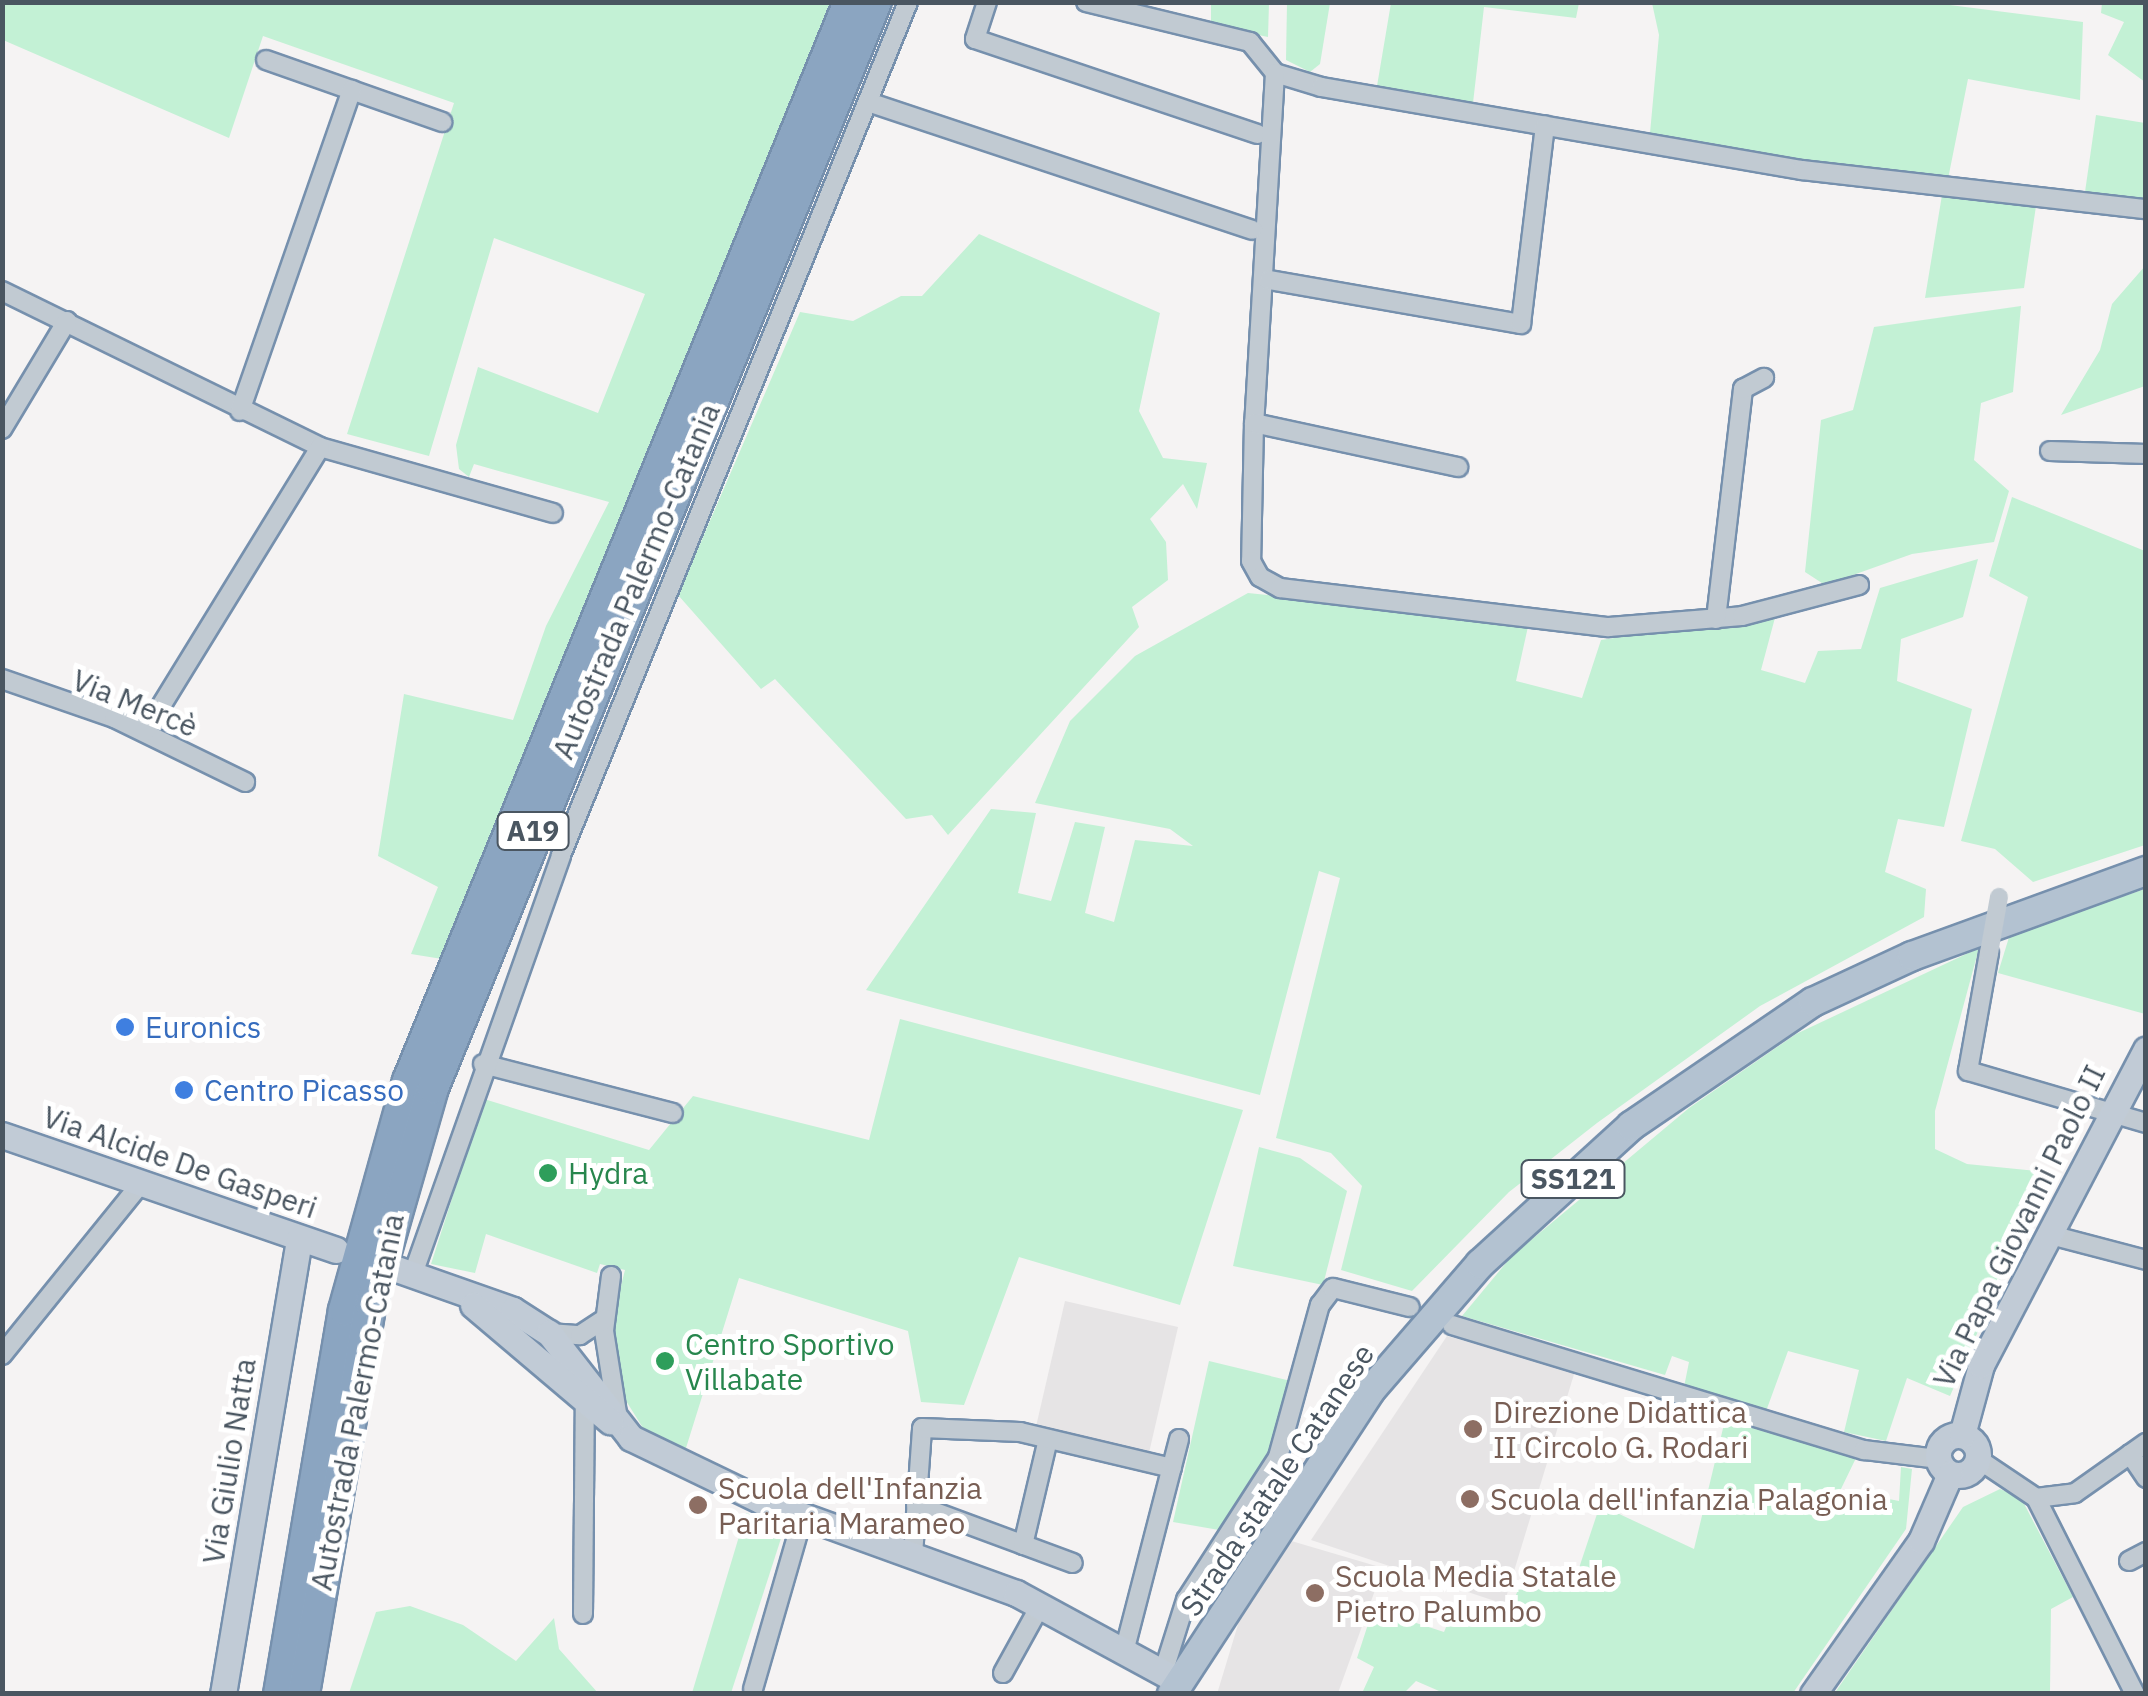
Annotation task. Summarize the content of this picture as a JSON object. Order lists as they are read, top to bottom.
{
  "streets": {
    "highway": ["Autostrada Palermo-Catania", "A19"],
    "main road": ["SS121", "Strada statale Catanese"],
    "street": [
      "Via Mercè",
      "Via Alcide De Gasperi",
      "Via Papa Giovanni Paolo II",
      "Via Giulio Natta"
    ]
  },
  "crossings": [
    ["Via Alcide De Gasperi", "Via Giulio Natta"]
  ],
  "places": [
    "Euronics",
    "Centro Picasso",
    "Hydra",
    "Centro Sportivo Villabate",
    "Direzione Didattica II Circolo G. Rodari",
    "Scuola dell'infanzia Palagonia",
    "Scuola dell'Infanzia Paritaria Marameo",
    "Scuola Media Statale Pietro Palumbo"
  ]
}
